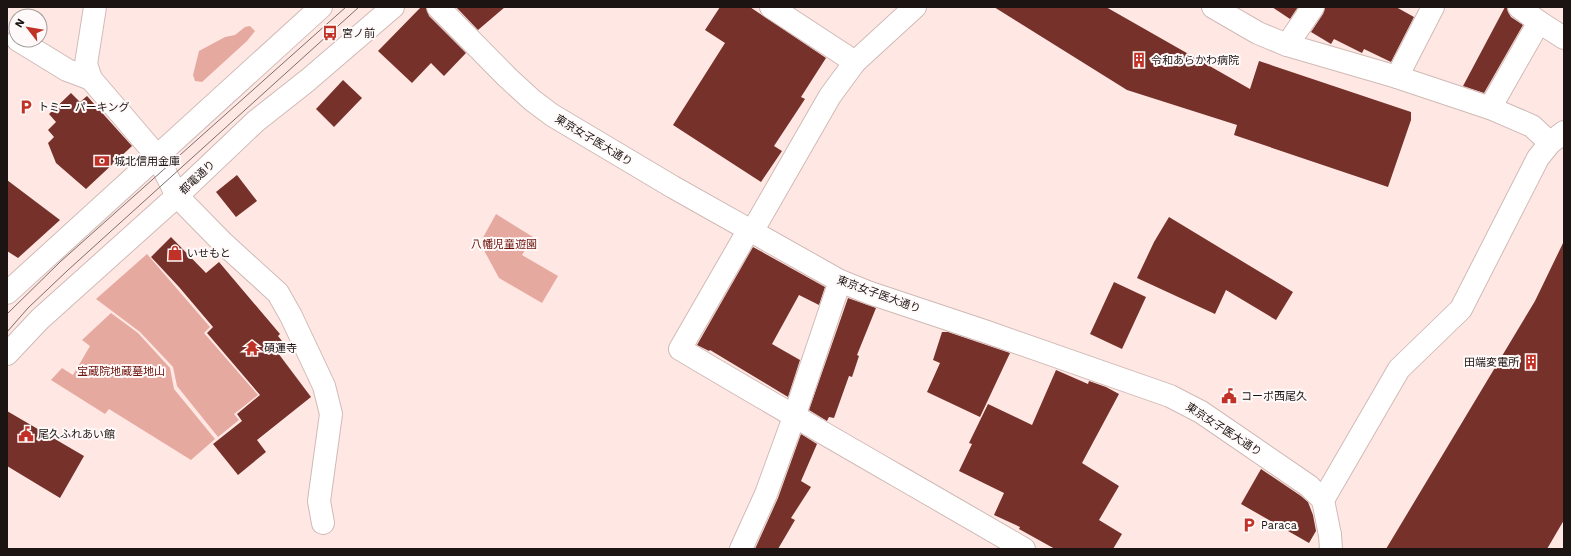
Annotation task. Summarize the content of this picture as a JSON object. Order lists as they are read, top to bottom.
{
  "streets": {
    "street": ["東京女子医大通り", "都電通り"]
  },
  "parks": ["八幡児童遊園", "宝蔵院地蔵墓地山"],
  "places": {
    "bus stop": ["宮ノ前"],
    "building": ["令和あらかわ病院", "田端変電所"],
    "parking": ["トミー パーキング", "Paraca"],
    "bank": ["城北信用金庫"],
    "shop": ["いせもと"],
    "temple": ["碩運寺"],
    "public building": ["コーポ西尾久", "尾久ふれあい館"]
  },
  "north": "top left"
}
